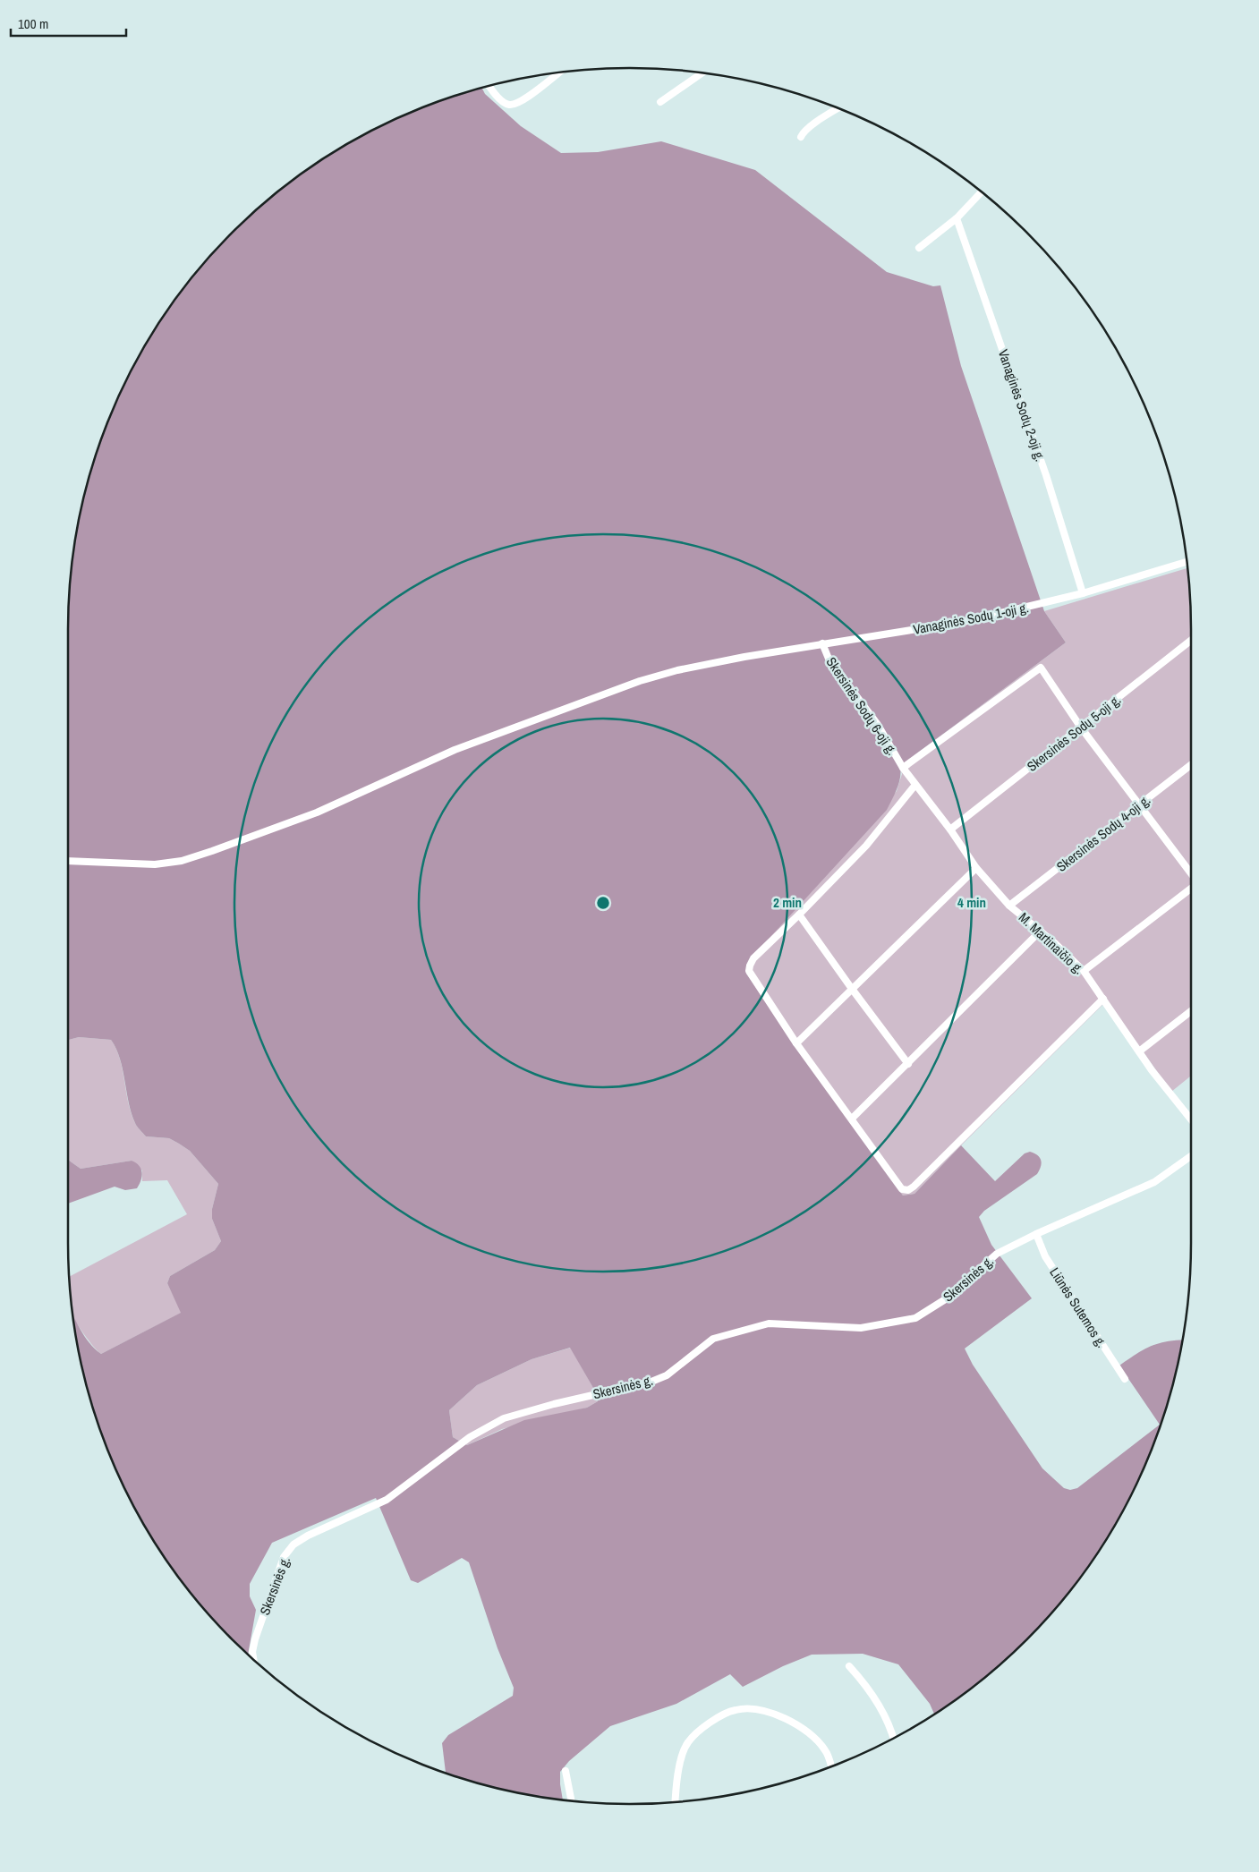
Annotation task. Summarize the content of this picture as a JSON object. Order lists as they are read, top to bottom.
{
  "streets": {
    "street": [
      "Vanaginės Sodų 2-oji g.",
      "Vanaginės Sodų 1-oji g.",
      "Skersinės Sodų 6-oji g.",
      "Skersinės Sodų 5-oji g.",
      "Skersinės Sodų 4-oji g.",
      "M. Martinaičio g.",
      "Skersinės g.",
      "Liūnės Sutemos g."
    ]
  },
  "crossings": [
    ["Vanaginės Sodų 2-oji g.", "Vanaginės Sodų 1-oji g."],
    ["Vanaginės Sodų 1-oji g.", "Skersinės Sodų 6-oji g."],
    ["Skersinės Sodų 6-oji g.", "M. Martinaičio g."],
    ["Skersinės Sodų 5-oji g.", "M. Martinaičio g."],
    ["Skersinės Sodų 4-oji g.", "M. Martinaičio g."],
    ["Skersinės g.", "Liūnės Sutemos g."]
  ],
  "scale_bar": "100 m",
  "rings": ["2 min", "4 min"]
}
